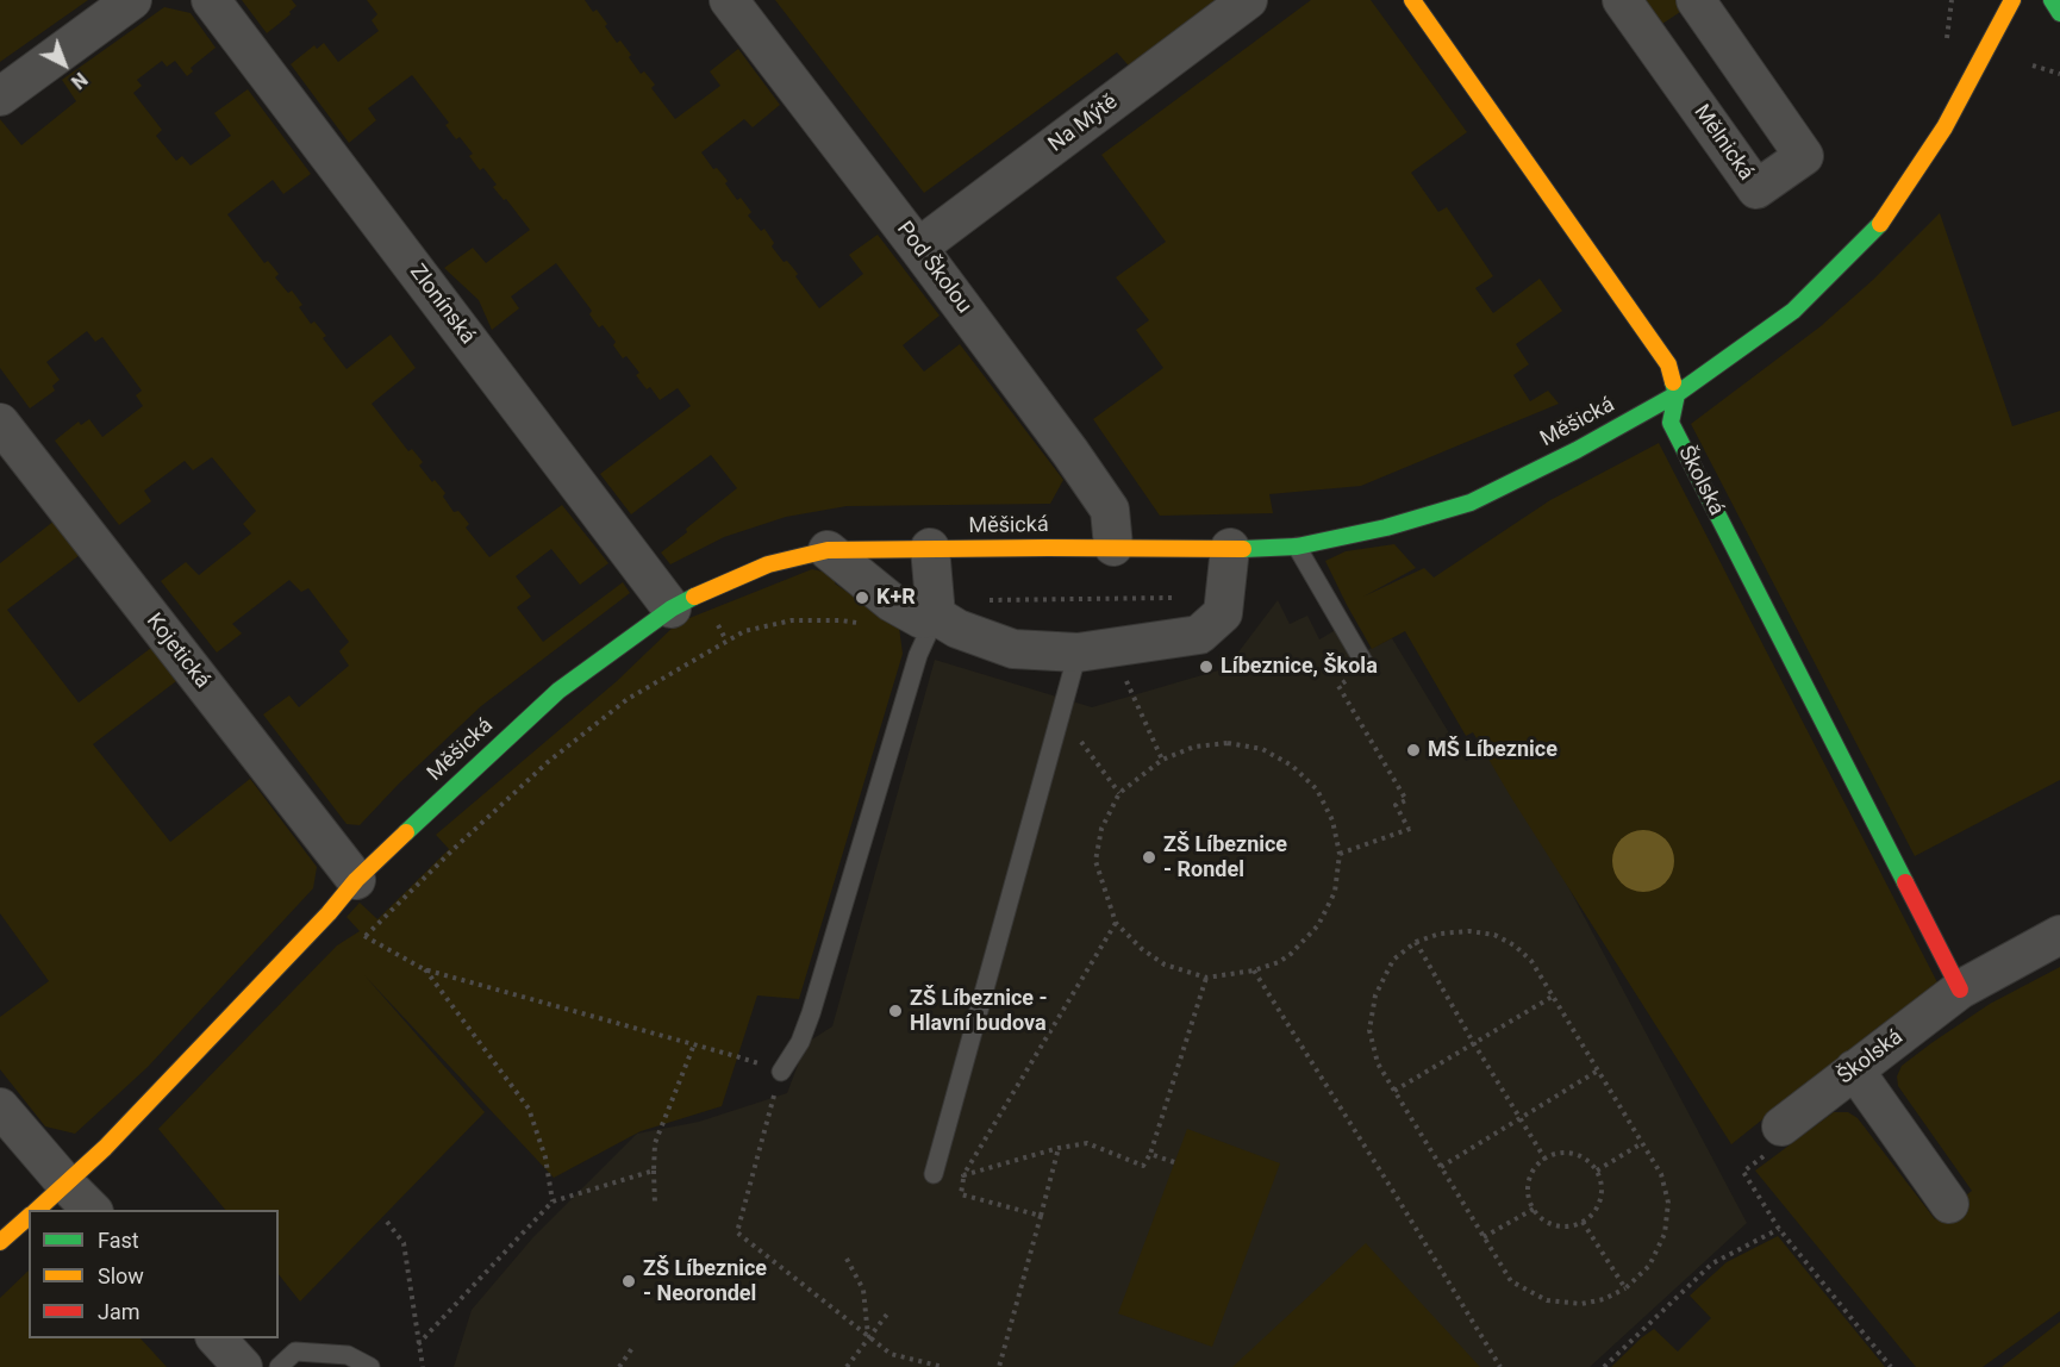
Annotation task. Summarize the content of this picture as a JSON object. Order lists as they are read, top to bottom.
{
  "streets": {
    "street": [
      "Na Mýtě",
      "Mělnická",
      "Pod Školou",
      "Zlonínská",
      "Měšická",
      "Školská",
      "Kojetická"
    ]
  },
  "crossings": [
    ["Na Mýtě", "Pod Školou"],
    ["Pod Školou", "Měšická"],
    ["Zlonínská", "Měšická"],
    ["Měšická", "Školská"],
    ["Měšická", "Kojetická"]
  ],
  "places": [
    "K+R",
    "Líbeznice, Škola",
    "MŠ Líbeznice",
    "ZŠ Líbeznice - Rondel",
    "ZŠ Líbeznice - Hlavní budova",
    "ZŠ Líbeznice - Neorondel"
  ],
  "legend": ["Fast", "Slow", "Jam"],
  "north": "bottom right"
}
